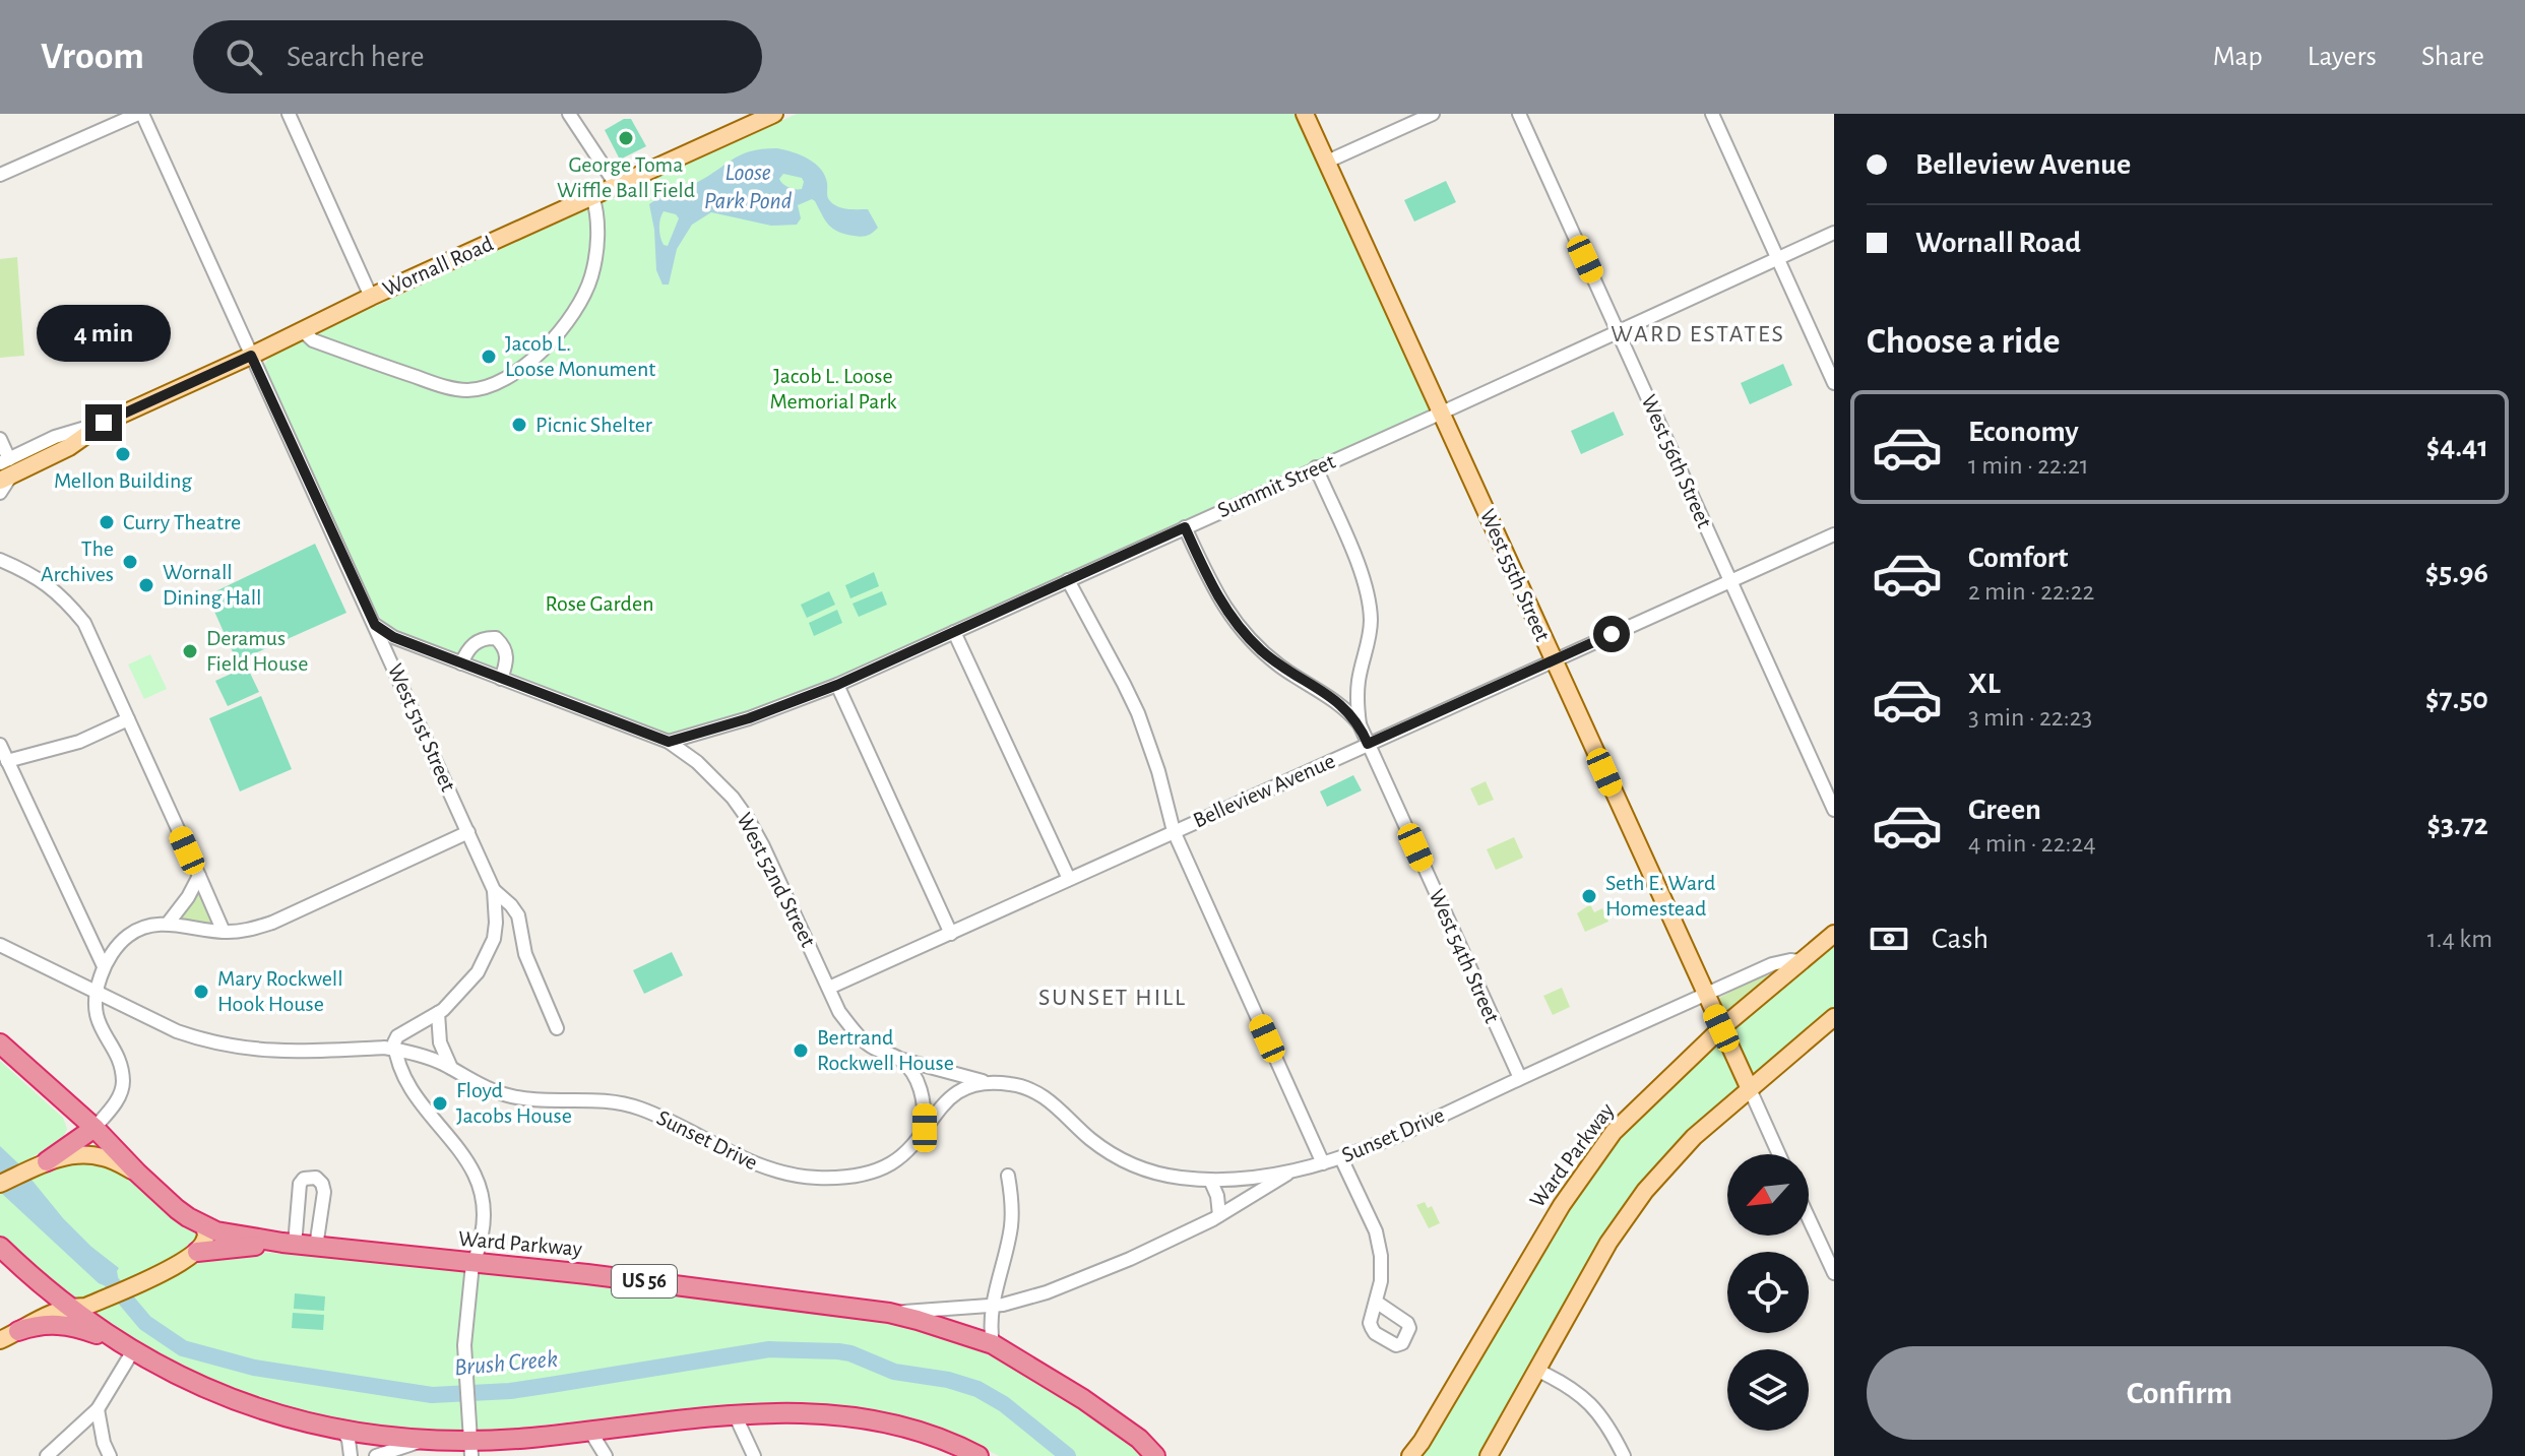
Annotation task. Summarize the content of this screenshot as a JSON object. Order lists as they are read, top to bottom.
{
  "streets": {
    "highway": ["Ward Parkway", "US 56"],
    "main road": ["Wornall Road", "West 55th Street"],
    "street": [
      "West 56th Street",
      "Summit Street",
      "West 51st Street",
      "Belleview Avenue",
      "West 52nd Street",
      "West 54th Street",
      "Sunset Drive"
    ]
  },
  "crossings": [
    ["Wornall Road", "West 51st Street"],
    ["West 56th Street", "Summit Street"],
    ["West 56th Street", "Belleview Avenue"],
    ["Summit Street", "West 55th Street"],
    ["Summit Street", "West 52nd Street"],
    ["Summit Street", "West 54th Street"],
    ["West 55th Street", "Belleview Avenue"],
    ["West 55th Street", "Sunset Drive"],
    ["West 55th Street", "Ward Parkway"],
    ["West 51st Street", "West 52nd Street"],
    ["Belleview Avenue", "West 52nd Street"],
    ["Belleview Avenue", "West 54th Street"],
    ["West 52nd Street", "Sunset Drive"],
    ["West 54th Street", "Sunset Drive"],
    ["Sunset Drive", "Ward Parkway"],
    ["Ward Parkway", "US 56"]
  ],
  "districts": ["WARD ESTATES", "SUNSET HILL"],
  "water": ["Loose Park Pond", "Brush Creek"],
  "parks": ["Jacob L. Loose Memorial Park", "Rose Garden"],
  "places": [
    "George Toma Wiffle Ball Field",
    "Jacob L. Loose Monument",
    "Picnic Shelter",
    "Mellon Building",
    "Curry Theatre",
    "The Archives",
    "Wornall Dining Hall",
    "Deramus Field House",
    "Seth E. Ward Homestead",
    "Mary Rockwell Hook House",
    "Bertrand Rockwell House",
    "Floyd Jacobs House"
  ],
  "north": "bottom left",
  "page": {
    "header": "Vroom",
    "search": "Search here",
    "nav": ["Map", "Layers", "Share"],
    "banner": ["Belleview Avenue", "Wornall Road"],
    "heading": "Choose a ride",
    "bubble": "4 min",
    "list": [
      {
        "name": "Economy",
        "note": "1 min · 22:21",
        "value": "$4.41"
      },
      {
        "name": "Comfort",
        "note": "2 min · 22:22",
        "value": "$5.96"
      },
      {
        "name": "XL",
        "note": "3 min · 22:23",
        "value": "$7.50"
      },
      {
        "name": "Green",
        "note": "4 min · 22:24",
        "value": "$3.72"
      }
    ],
    "pay": ["Cash", "1.4 km"],
    "buttons": "Confirm"
  }
}
